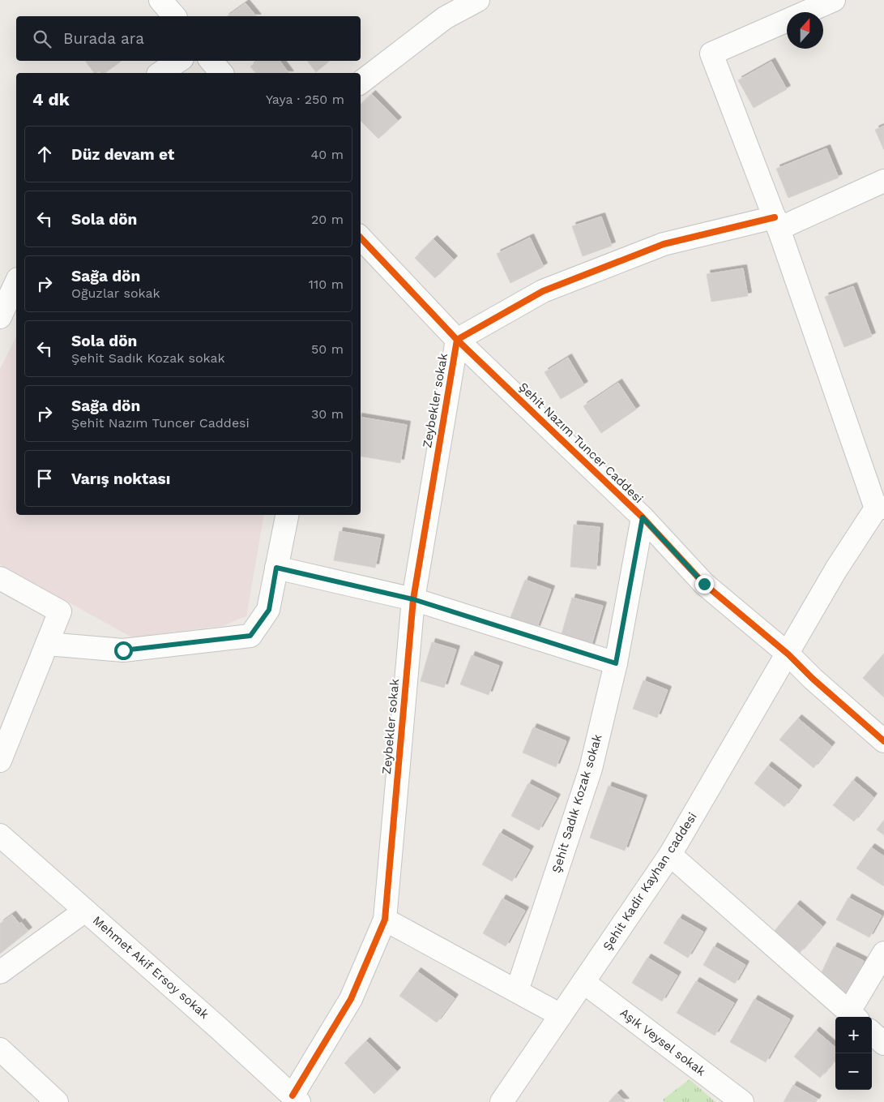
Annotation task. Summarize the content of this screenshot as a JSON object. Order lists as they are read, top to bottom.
{
  "streets": {
    "street": [
      "Zeybekler sokak",
      "Şehit Nazım Tuncer Caddesi",
      "Şehit Sadık Kozak sokak",
      "Şehit Kadir Kayhan caddesi",
      "Mehmet Akif Ersoy sokak",
      "Aşık Veysel sokak"
    ]
  },
  "crossings": [
    ["Zeybekler sokak", "Şehit Nazım Tuncer Caddesi"],
    ["Zeybekler sokak", "Mehmet Akif Ersoy sokak"],
    ["Şehit Nazım Tuncer Caddesi", "Şehit Sadık Kozak sokak"],
    ["Şehit Nazım Tuncer Caddesi", "Şehit Kadir Kayhan caddesi"],
    ["Şehit Kadir Kayhan caddesi", "Aşık Veysel sokak"]
  ],
  "north": "top",
  "page": {
    "search": "Burada ara",
    "heading": ["4 dk", "Yaya · 250 m"],
    "list": [
      ["Düz devam et", "40 m"],
      ["Sola dön", "20 m"],
      ["Sağa dön", "Oğuzlar sokak", "110 m"],
      ["Sola dön", "Şehit Sadık Kozak sokak", "50 m"],
      ["Sağa dön", "Şehit Nazım Tuncer Caddesi", "30 m"],
      "Varış noktası"
    ],
    "map_buttons": ["+", "−"]
  }
}
